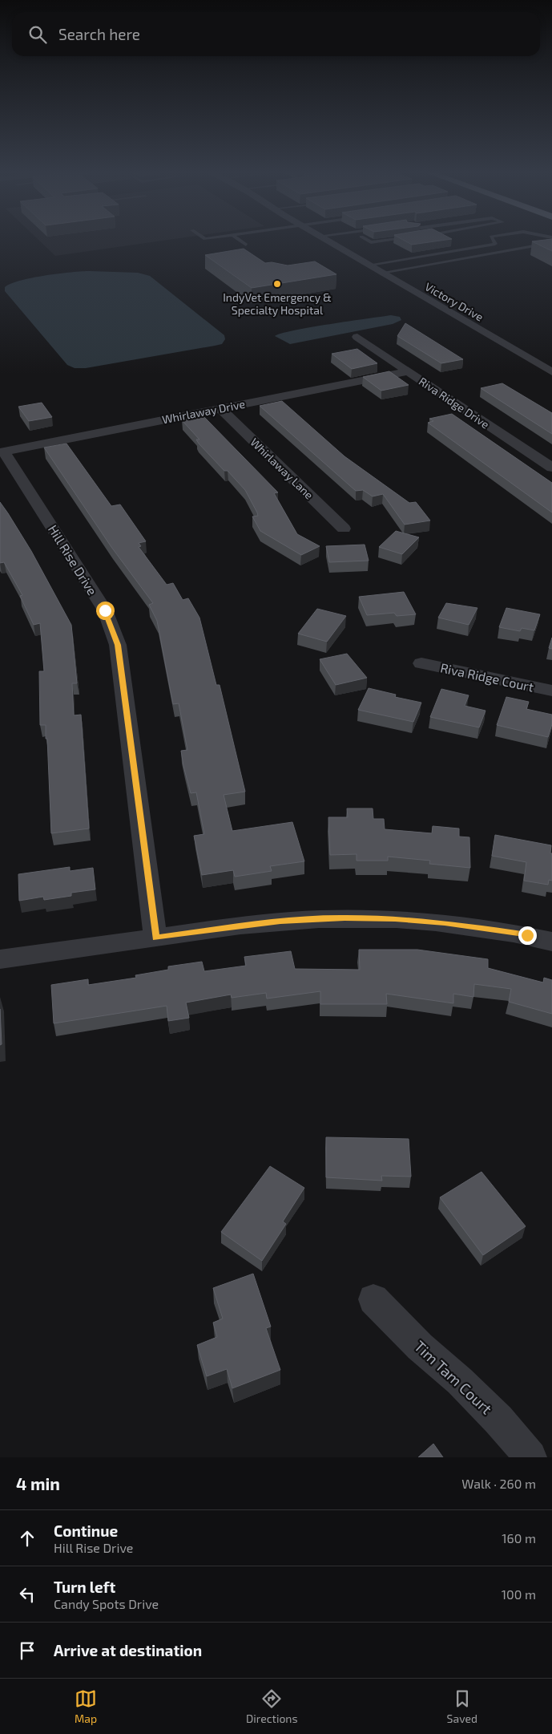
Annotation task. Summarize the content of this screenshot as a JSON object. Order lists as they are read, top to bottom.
{
  "streets": {
    "street": [
      "Victory Drive",
      "Riva Ridge Drive",
      "Whirlaway Drive",
      "Whirlaway Lane",
      "Hill Rise Drive",
      "Riva Ridge Court",
      "Tim Tam Court"
    ]
  },
  "crossings": [
    ["Riva Ridge Drive", "Whirlaway Drive"],
    ["Whirlaway Drive", "Whirlaway Lane"],
    ["Whirlaway Drive", "Hill Rise Drive"]
  ],
  "places": ["IndyVet Emergency & Specialty Hospital"],
  "page": {
    "search": "Search here",
    "heading": ["4 min", "Walk · 260 m"],
    "list": [
      ["Continue", "Hill Rise Drive", "160 m"],
      ["Turn left", "Candy Spots Drive", "100 m"],
      "Arrive at destination"
    ],
    "nav": ["Map", "Directions", "Saved"]
  }
}
